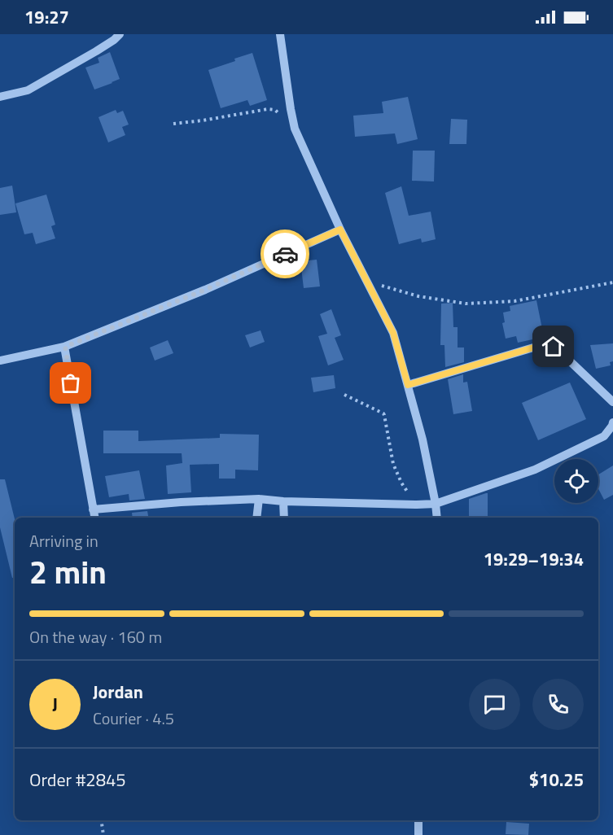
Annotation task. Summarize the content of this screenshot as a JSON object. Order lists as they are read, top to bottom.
{
  "page": {
    "status": "19:27",
    "heading": ["2 min", "Arriving in", "19:29–19:34"],
    "panel": [
      "Jordan",
      "Courier · 4.5",
      "Order #2845",
      "$10.25"
    ],
    "bar": "On the way · 160 m",
    "round": "J"
  }
}
